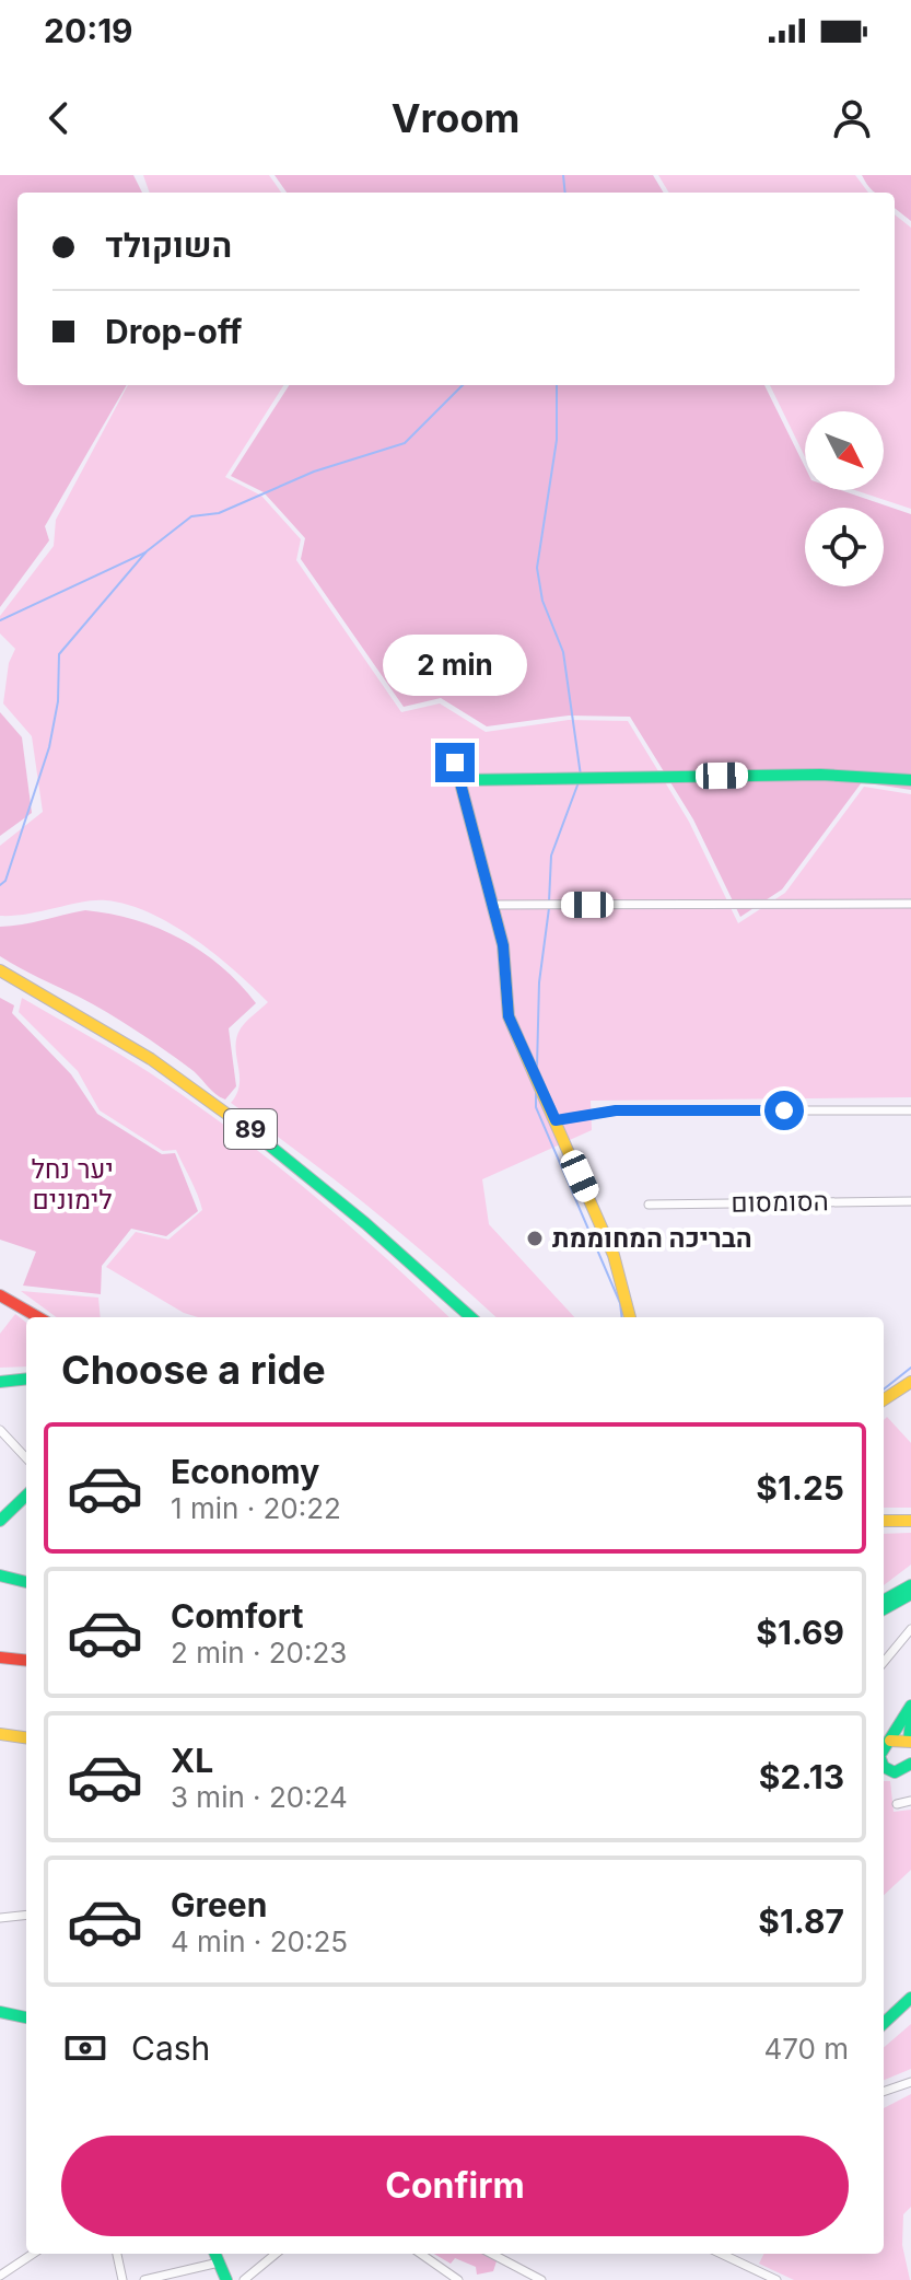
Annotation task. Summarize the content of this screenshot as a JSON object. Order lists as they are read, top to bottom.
{
  "streets": {
    "main road": ["89"],
    "street": ["הסומסום"]
  },
  "parks": ["יער נחל לימונים"],
  "places": ["הבריכה המחוממת"],
  "north": "bottom right",
  "page": {
    "status": "20:19",
    "header": "Vroom",
    "banner": ["השוקולד", "Drop-off"],
    "bubble": "2 min",
    "heading": "Choose a ride",
    "list": [
      {
        "name": "Economy",
        "note": "1 min · 20:22",
        "value": "$1.25"
      },
      {
        "name": "Comfort",
        "note": "2 min · 20:23",
        "value": "$1.69"
      },
      {
        "name": "XL",
        "note": "3 min · 20:24",
        "value": "$2.13"
      },
      {
        "name": "Green",
        "note": "4 min · 20:25",
        "value": "$1.87"
      }
    ],
    "pay": ["Cash", "470 m"],
    "buttons": "Confirm"
  }
}
